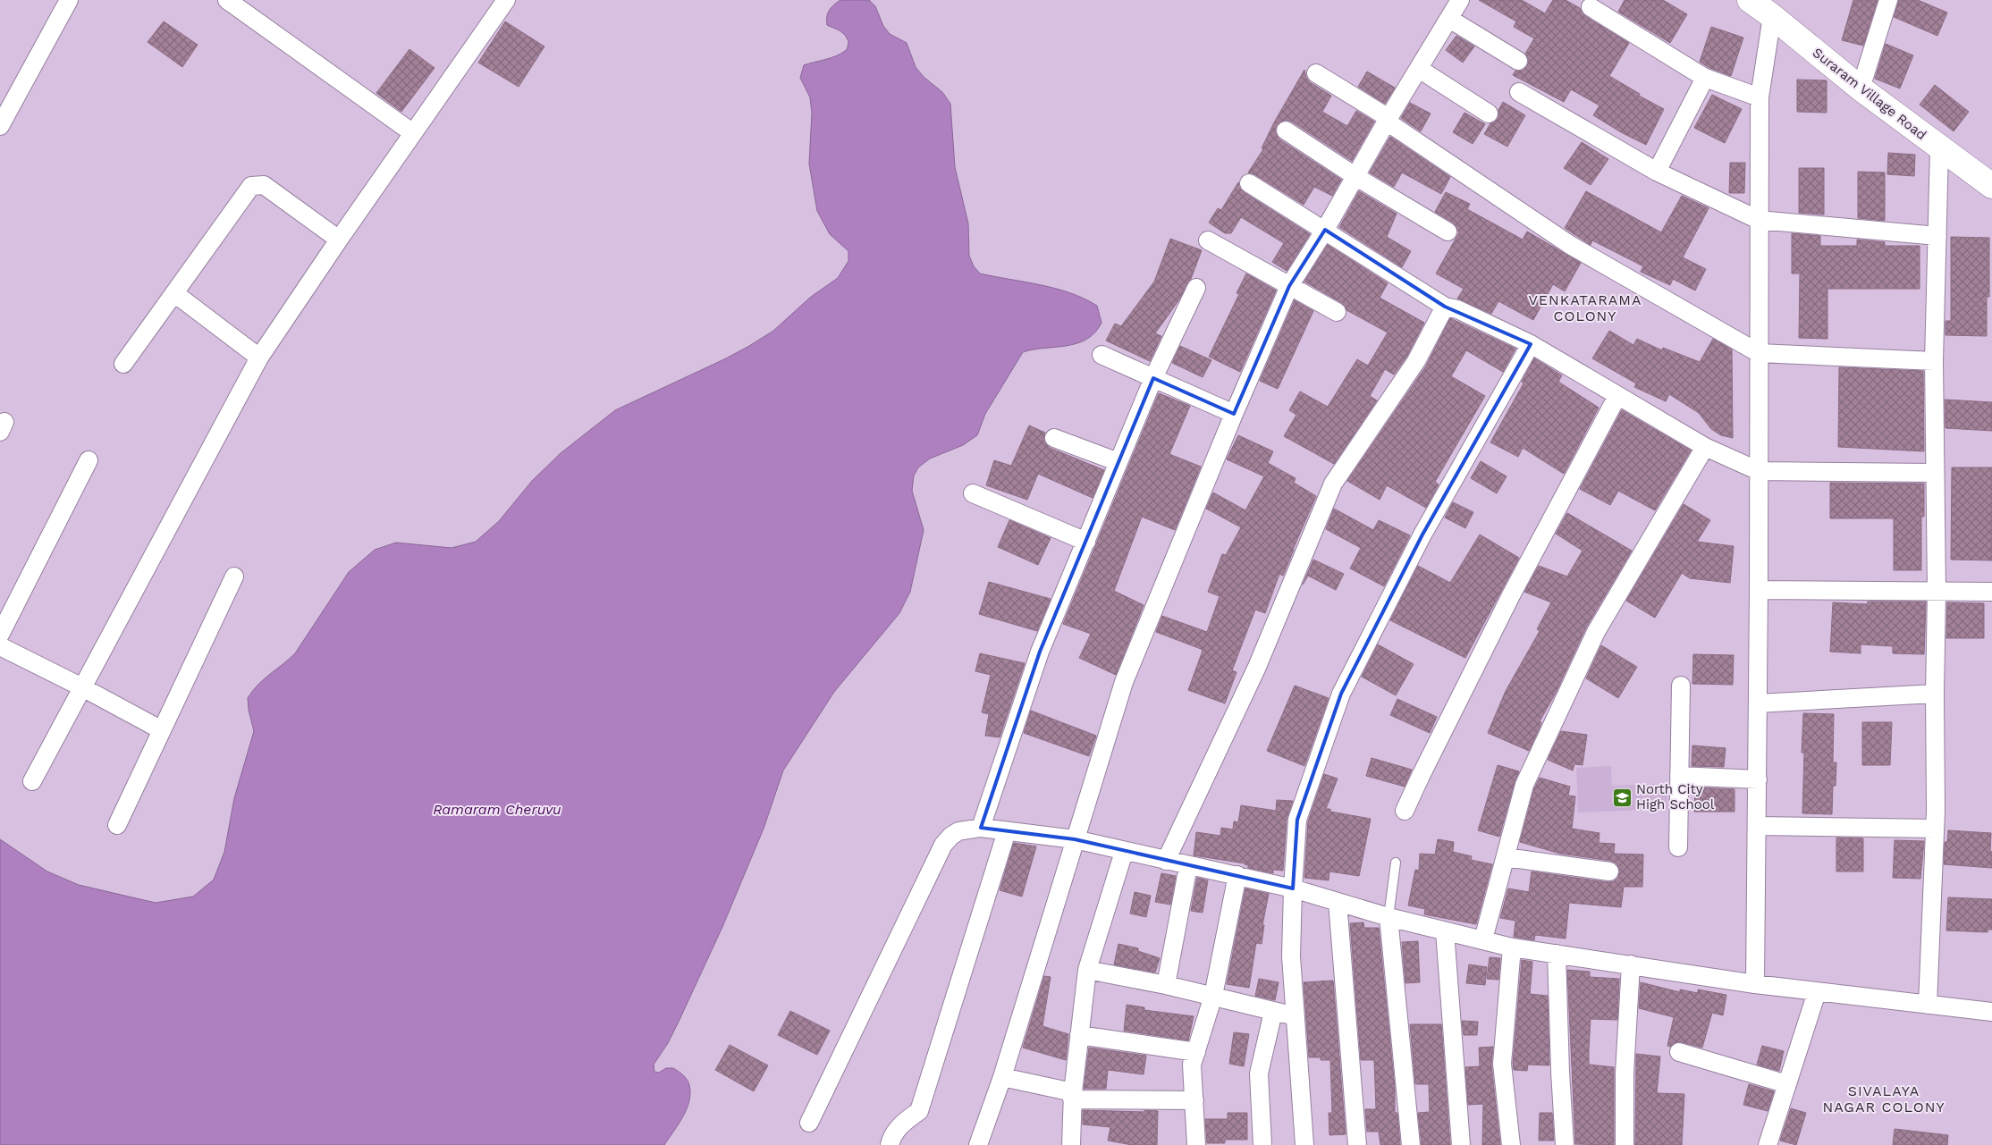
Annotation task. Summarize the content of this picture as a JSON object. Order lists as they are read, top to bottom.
{
  "streets": {
    "main road": ["Suraram Village Road"]
  },
  "districts": ["VENKATARAMA COLONY", "SIVALAYA NAGAR COLONY"],
  "water": ["Ramaram Cheruvu"],
  "places": {
    "school or university": ["North City High School"]
  }
}
